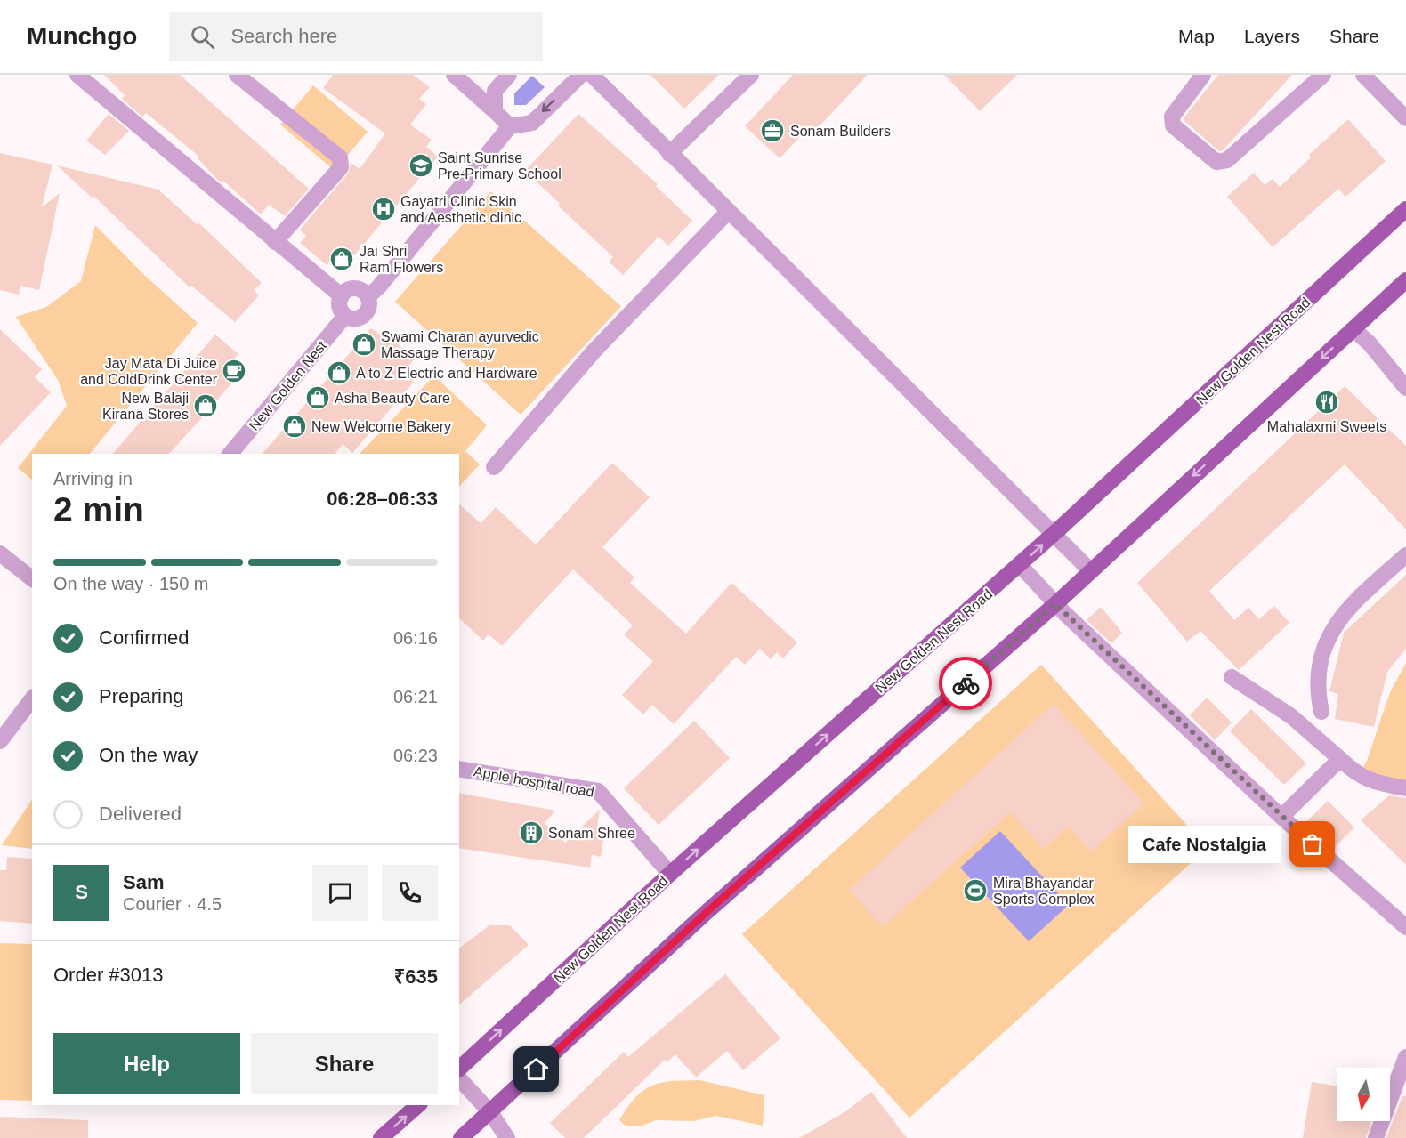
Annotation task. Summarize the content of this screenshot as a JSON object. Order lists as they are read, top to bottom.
{
  "streets": {
    "main road": ["New Golden Nest Road"],
    "street": ["New Golden Nest", "Apple hospital road"]
  },
  "crossings": [
    ["New Golden Nest Road", "Apple hospital road"]
  ],
  "places": {
    "office": ["Sonam Builders"],
    "school or university": ["Saint Sunrise Pre-Primary School"],
    "hospital": ["Gayatri Clinic Skin and Aesthetic clinic"],
    "shop": [
      "Jai Shri Ram Flowers",
      "Swami Charan ayurvedic Massage Therapy",
      "A to Z Electric and Hardware",
      "Asha Beauty Care",
      "New Balaji Kirana Stores",
      "New Welcome Bakery"
    ],
    "cafe": ["Jay Mata Di Juice and ColdDrink Center"],
    "restaurant": ["Mahalaxmi Sweets"],
    "building": ["Sonam Shree"],
    "other": ["Cafe Nostalgia"],
    "sports": ["Mira Bhayandar Sports Complex"]
  },
  "north": "bottom",
  "page": {
    "header": "Munchgo",
    "search": "Search here",
    "nav": ["Map", "Layers", "Share"],
    "heading": ["2 min", "Arriving in", "06:28–06:33"],
    "panel": [
      "Sam",
      "Courier · 4.5",
      "Order #3013",
      "₹635"
    ],
    "bar": "On the way · 150 m",
    "list": [
      ["Confirmed", "06:16"],
      ["Preparing", "06:21"],
      ["On the way", "06:23"],
      "Delivered"
    ],
    "bubble": "Cafe Nostalgia",
    "round": "S",
    "buttons": ["Help", "Share"]
  }
}
